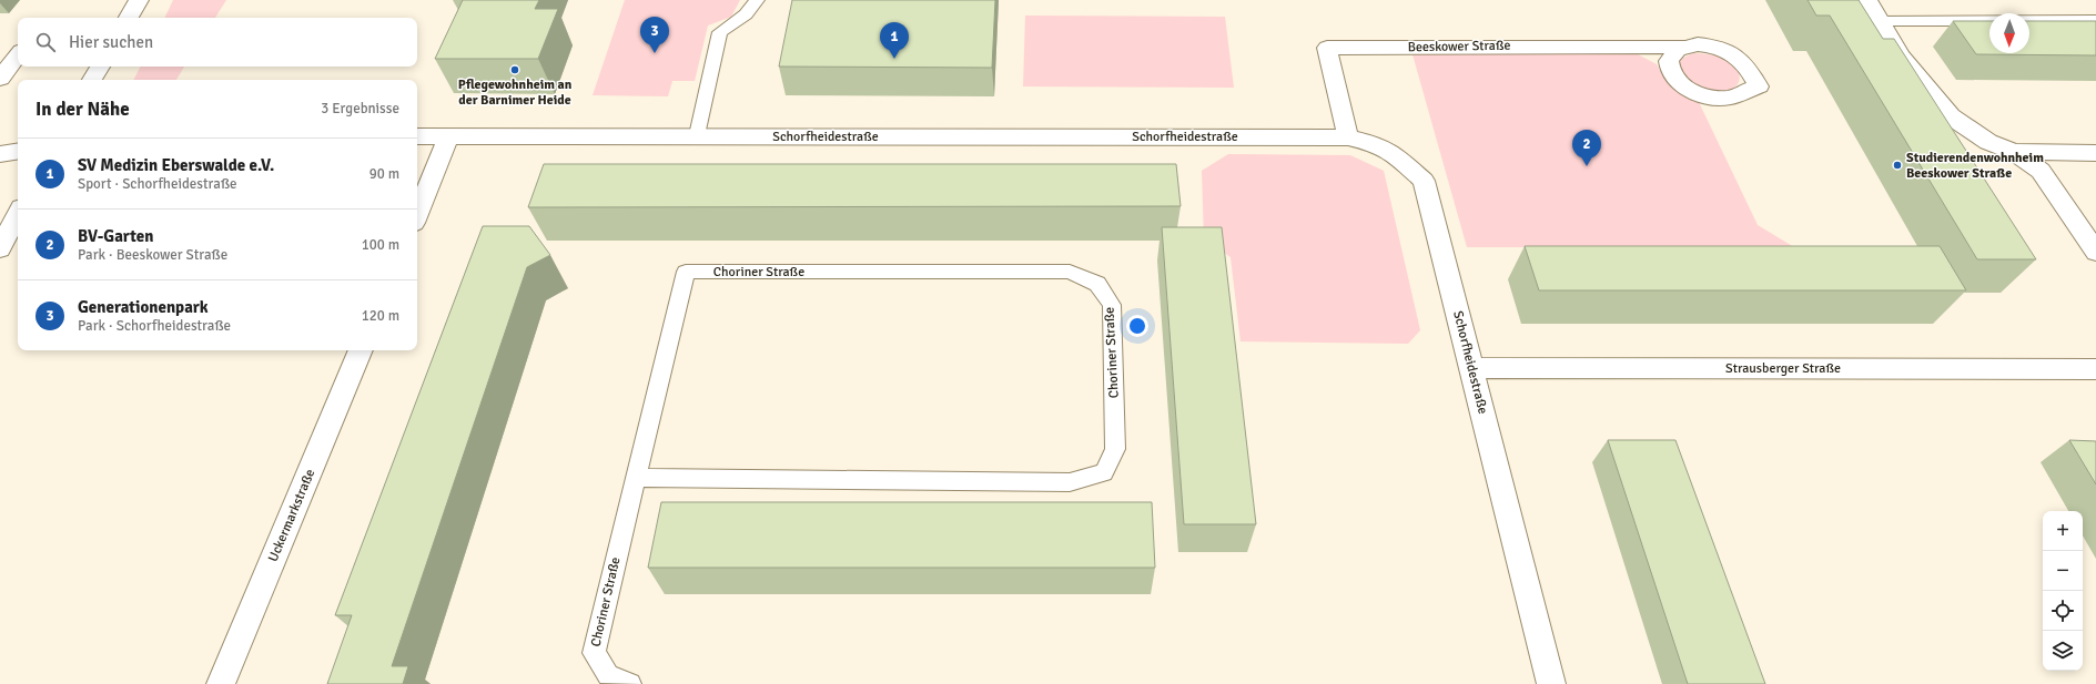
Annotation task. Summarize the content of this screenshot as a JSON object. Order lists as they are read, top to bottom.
{
  "streets": {
    "street": [
      "Beeskower Straße",
      "Schorfheidestraße",
      "Strausberger Straße",
      "Uckermarkstraße"
    ],
    "lane": ["Choriner Straße"]
  },
  "crossings": [
    ["Beeskower Straße", "Schorfheidestraße"],
    ["Schorfheidestraße", "Strausberger Straße"]
  ],
  "places": ["Pflegewohnheim an der Barnimer Heide", "Studierendenwohnheim Beeskower Straße"],
  "north": "bottom",
  "page": {
    "pins": ["3", "1", "2"],
    "search": "Hier suchen",
    "heading": ["In der Nähe", "3 Ergebnisse"],
    "list": [
      {
        "mark": "1",
        "name": "SV Medizin Eberswalde e.V.",
        "note": "Sport · Schorfheidestraße",
        "value": "90 m"
      },
      {
        "mark": "2",
        "name": "BV-Garten",
        "note": "Park · Beeskower Straße",
        "value": "100 m"
      },
      {
        "mark": "3",
        "name": "Generationenpark",
        "note": "Park · Schorfheidestraße",
        "value": "120 m"
      }
    ],
    "map_buttons": ["+", "−"]
  }
}
